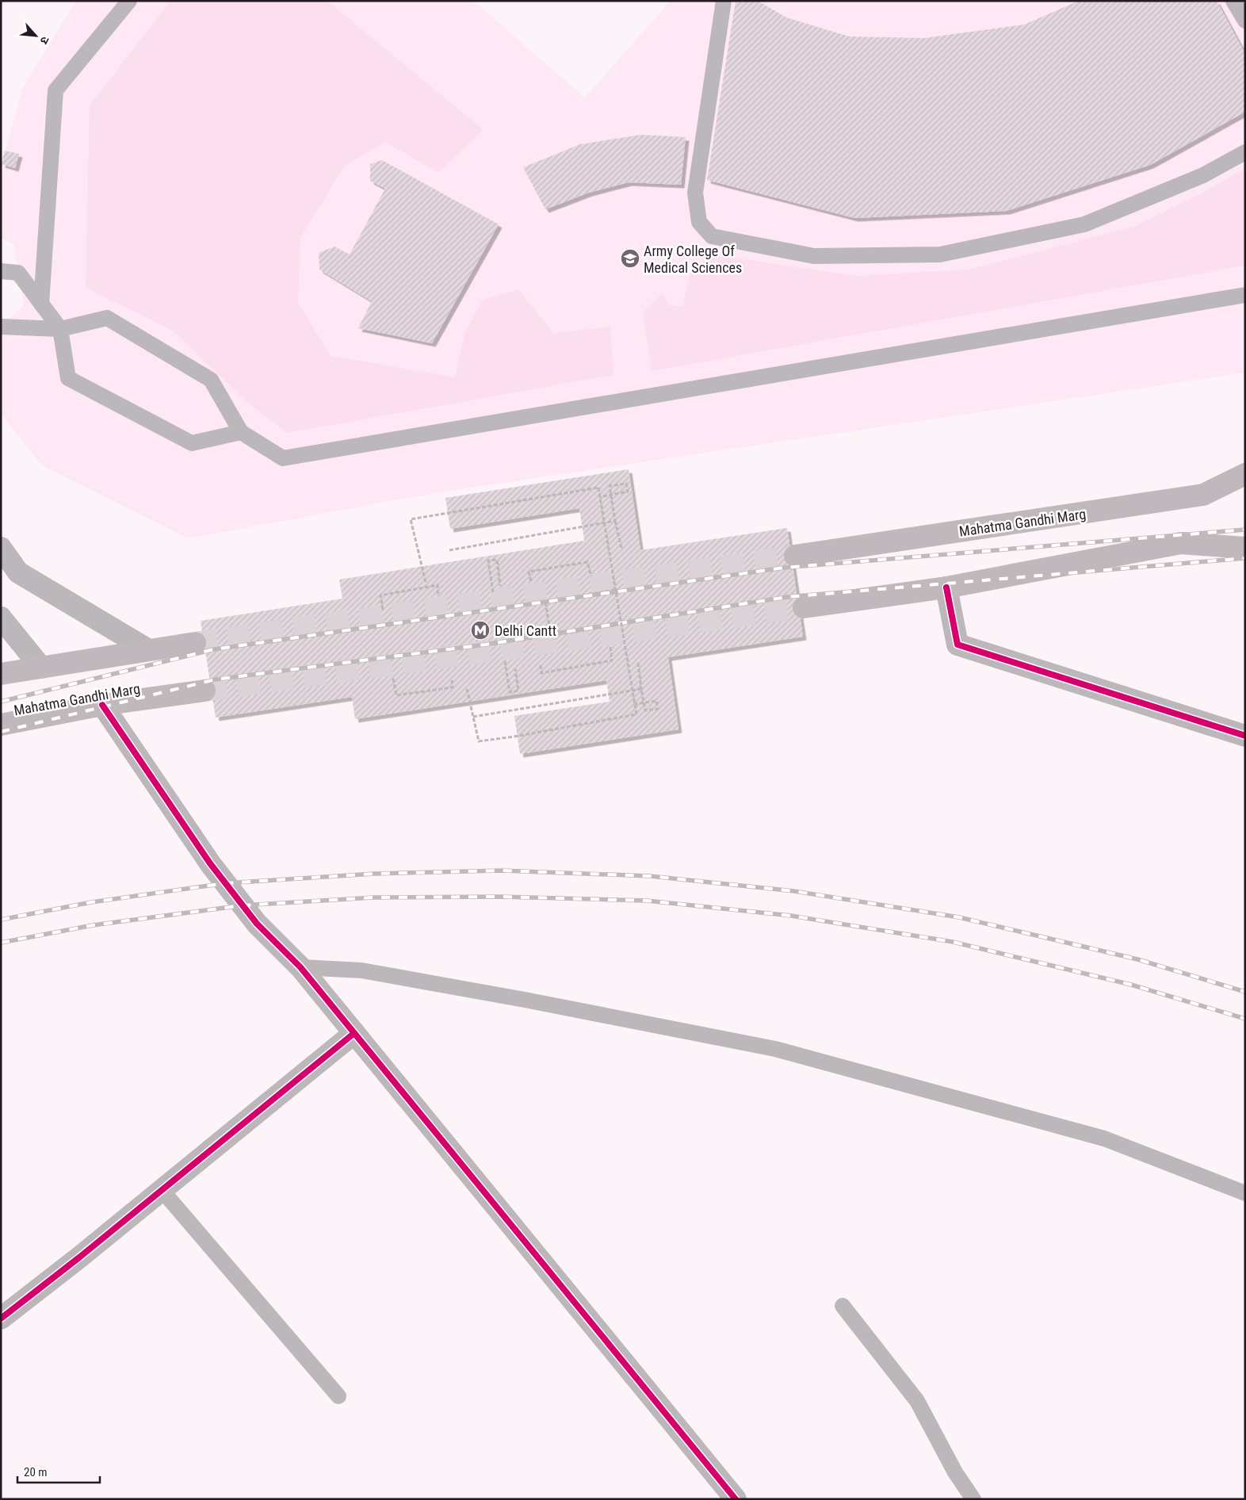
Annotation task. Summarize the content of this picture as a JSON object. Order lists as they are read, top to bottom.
{
  "streets": {
    "main road": ["Mahatma Gandhi Marg"]
  },
  "places": {
    "school or university": ["Army College Of Medical Sciences"],
    "metro station": ["Delhi Cantt"]
  },
  "scale_bar": "20 m",
  "north": "bottom right"
}
